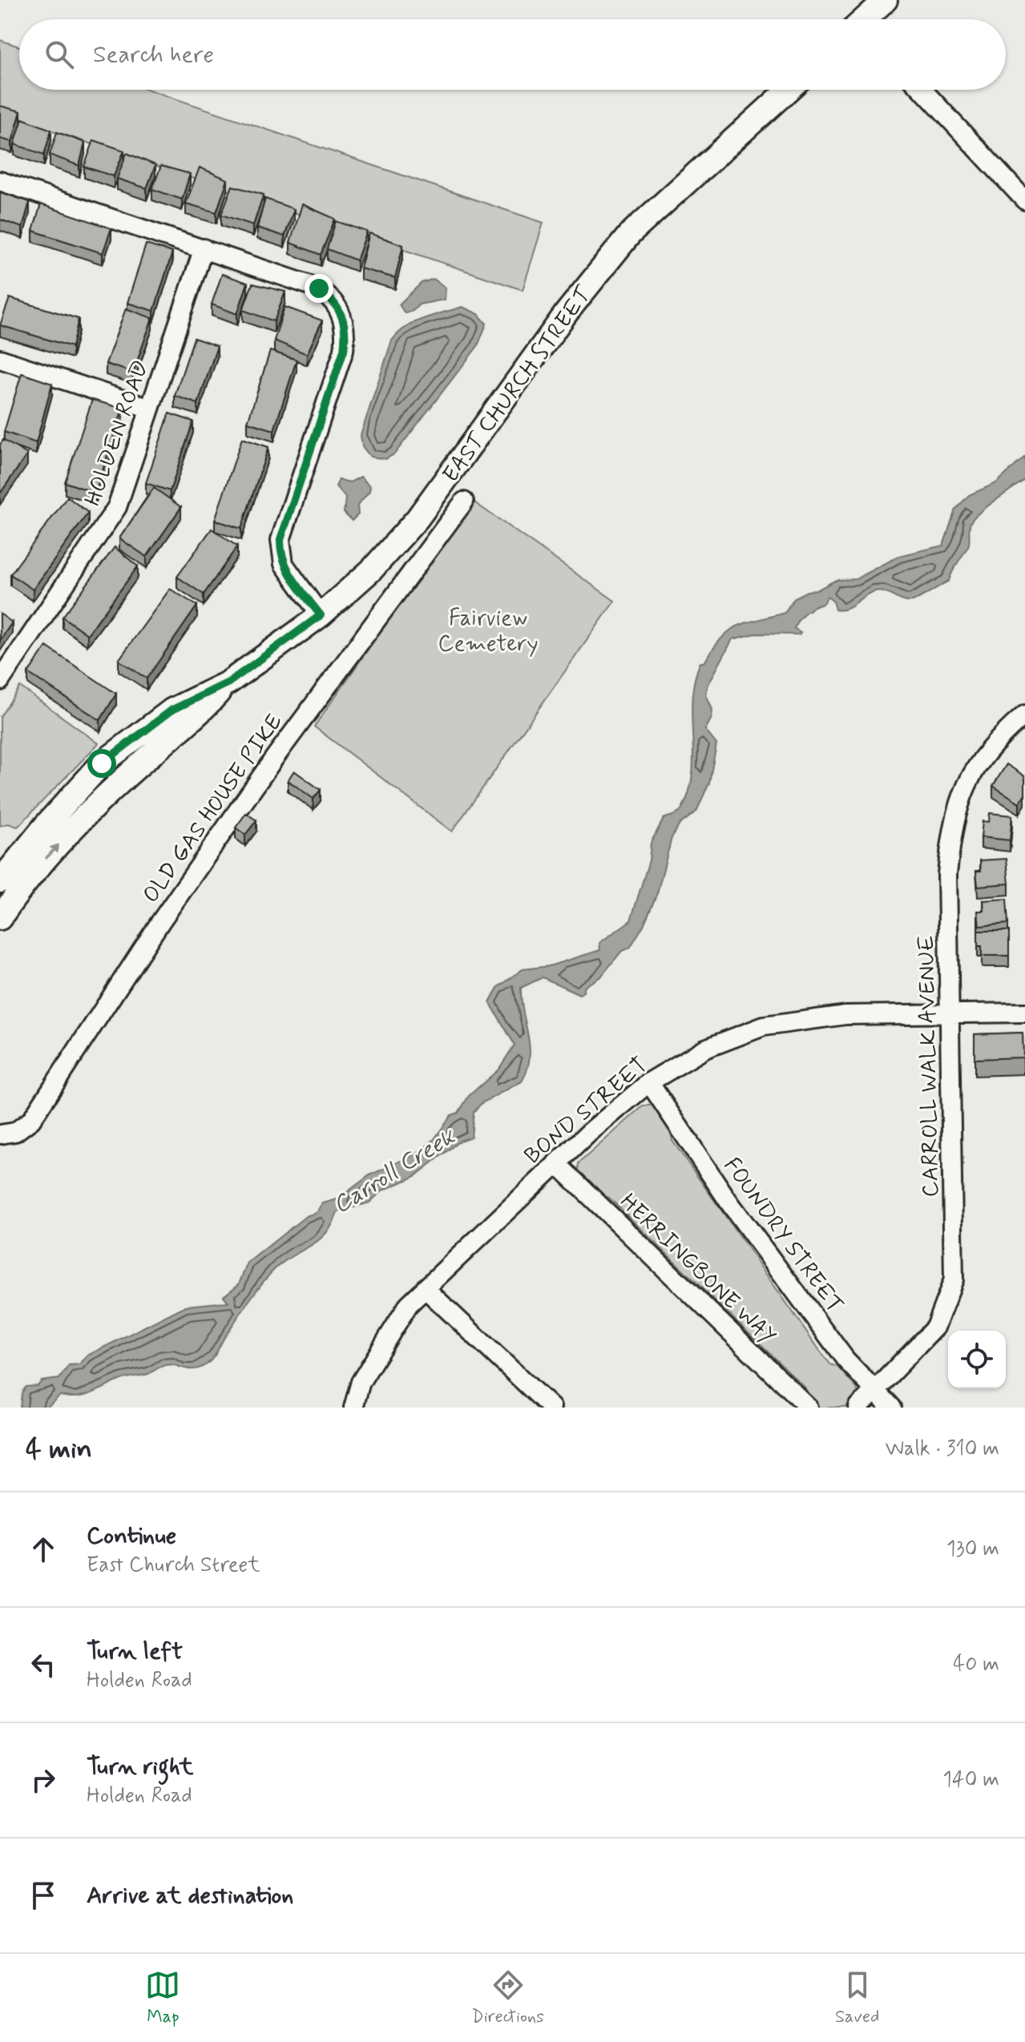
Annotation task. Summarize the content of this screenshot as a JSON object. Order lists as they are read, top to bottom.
{
  "streets": {
    "main road": ["EAST CHURCH STREET"],
    "street": [
      "HOLDEN ROAD",
      "OLD GAS HOUSE PIKE",
      "CARROLL WALK AVENUE",
      "BOND STREET",
      "FOUNDRY STREET",
      "HERRINGBONE WAY"
    ]
  },
  "crossings": [
    ["CARROLL WALK AVENUE", "BOND STREET"],
    ["CARROLL WALK AVENUE", "FOUNDRY STREET"],
    ["BOND STREET", "FOUNDRY STREET"],
    ["BOND STREET", "HERRINGBONE WAY"]
  ],
  "water": ["Carroll Creek"],
  "parks": ["Fairview Cemetery"],
  "page": {
    "search": "Search here",
    "heading": ["4 min", "Walk · 310 m"],
    "list": [
      ["Continue", "East Church Street", "130 m"],
      ["Turn left", "Holden Road", "40 m"],
      ["Turn right", "Holden Road", "140 m"],
      "Arrive at destination"
    ],
    "nav": ["Map", "Directions", "Saved"]
  }
}
